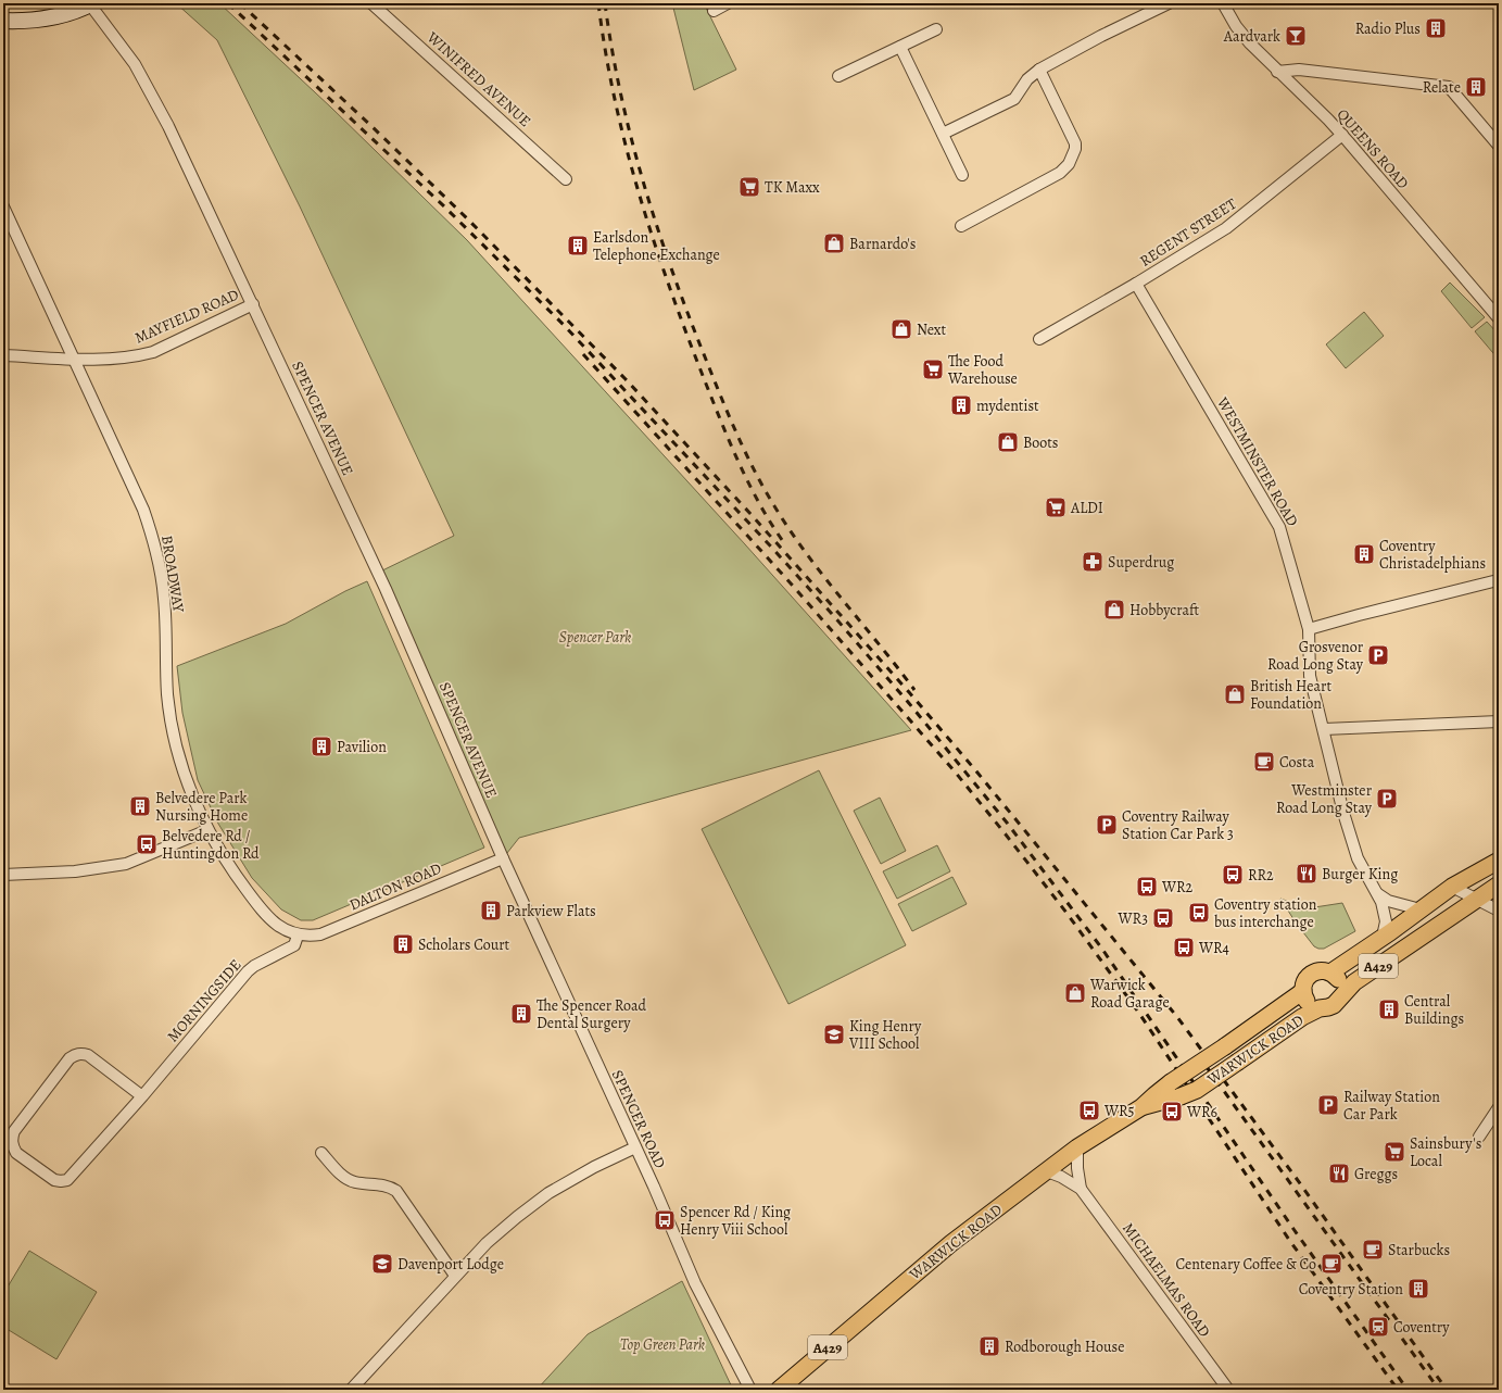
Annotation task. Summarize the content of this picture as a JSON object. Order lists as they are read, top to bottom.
{
  "streets": {
    "main road": ["A429", "WARWICK ROAD"],
    "street": [
      "WINIFRED AVENUE",
      "QUEENS ROAD",
      "REGENT STREET",
      "MAYFIELD ROAD",
      "SPENCER AVENUE",
      "WESTMINSTER ROAD",
      "BROADWAY",
      "DALTON ROAD",
      "MORNINGSIDE",
      "SPENCER ROAD",
      "MICHAELMAS ROAD"
    ]
  },
  "crossings": [
    ["QUEENS ROAD", "REGENT STREET"],
    ["REGENT STREET", "WESTMINSTER ROAD"],
    ["MAYFIELD ROAD", "SPENCER AVENUE"],
    ["MAYFIELD ROAD", "BROADWAY"],
    ["SPENCER AVENUE", "DALTON ROAD"],
    ["SPENCER AVENUE", "SPENCER ROAD"],
    ["WESTMINSTER ROAD", "WARWICK ROAD"],
    ["BROADWAY", "DALTON ROAD"],
    ["BROADWAY", "MORNINGSIDE"],
    ["DALTON ROAD", "MORNINGSIDE"],
    ["DALTON ROAD", "SPENCER ROAD"],
    ["A429", "WARWICK ROAD"],
    ["WARWICK ROAD", "MICHAELMAS ROAD"]
  ],
  "parks": ["Spencer Park", "Top Green Park"],
  "places": {
    "building": [
      "Radio Plus",
      "Relate",
      "Earlsdon Telephone Exchange",
      "mydentist",
      "Coventry Christadelphians",
      "Pavilion",
      "Belvedere Park Nursing Home",
      "Parkview Flats",
      "Scholars Court",
      "Central Buildings",
      "The Spencer Road Dental Surgery",
      "Coventry Station",
      "Rodborough House"
    ],
    "bar": ["Aardvark"],
    "supermarket": [
      "TK Maxx",
      "The Food Warehouse",
      "ALDI",
      "Sainsbury's Local"
    ],
    "shop": [
      "Barnardo's",
      "Next",
      "Boots",
      "Hobbycraft",
      "British Heart Foundation",
      "Warwick Road Garage"
    ],
    "pharmacy": ["Superdrug"],
    "parking": [
      "Grosvenor Road Long Stay",
      "Westminster Road Long Stay",
      "Coventry Railway Station Car Park 3",
      "Railway Station Car Park"
    ],
    "cafe": ["Costa", "Starbucks", "Centenary Coffee & Co"],
    "bus stop": [
      "Belvedere Rd / Huntingdon Rd",
      "RR2",
      "WR2",
      "Coventry station bus interchange",
      "WR3",
      "WR4",
      "WR5",
      "WR6",
      "Spencer Rd / King Henry Viii School"
    ],
    "restaurant": ["Burger King", "Greggs"],
    "school or university": ["King Henry VIII School", "Davenport Lodge"],
    "station": ["Coventry"]
  }
}
